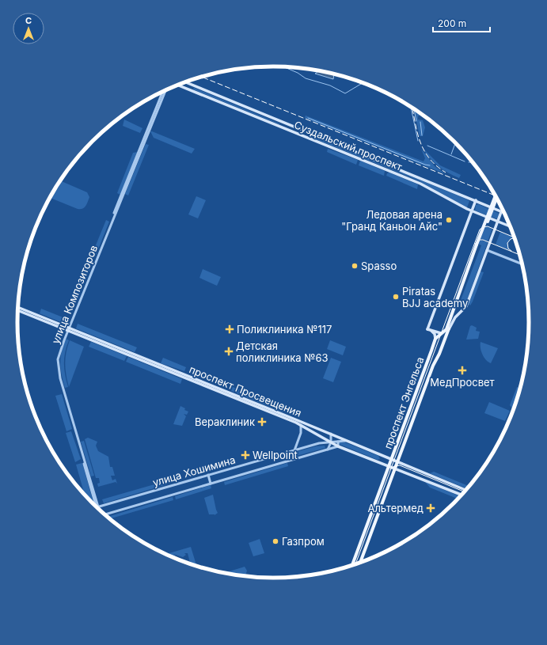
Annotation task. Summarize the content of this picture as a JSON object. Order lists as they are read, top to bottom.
{
  "streets": {
    "main road": ["Суздальский проспект", "проспект Просвещения", "проспект Энгельса"],
    "street": ["улица Композиторов", "улица Хошимина"]
  },
  "crossings": [
    ["Суздальский проспект", "проспект Энгельса"],
    ["улица Композиторов", "проспект Просвещения"],
    ["улица Композиторов", "улица Хошимина"],
    ["проспект Просвещения", "проспект Энгельса"],
    ["проспект Просвещения", "улица Хошимина"]
  ],
  "places": {
    "other": [
      "Ледовая арена \"Гранд Каньон Айс\"",
      "Spasso",
      "Piratas BJJ academy",
      "Газпром"
    ],
    "health": [
      "Поликлиника №117",
      "Детская поликлиника №63",
      "МедПросвет",
      "Вераклиник",
      "Wellpoint",
      "Альтермед"
    ]
  },
  "scale_bar": "200 m",
  "north": "top"
}
